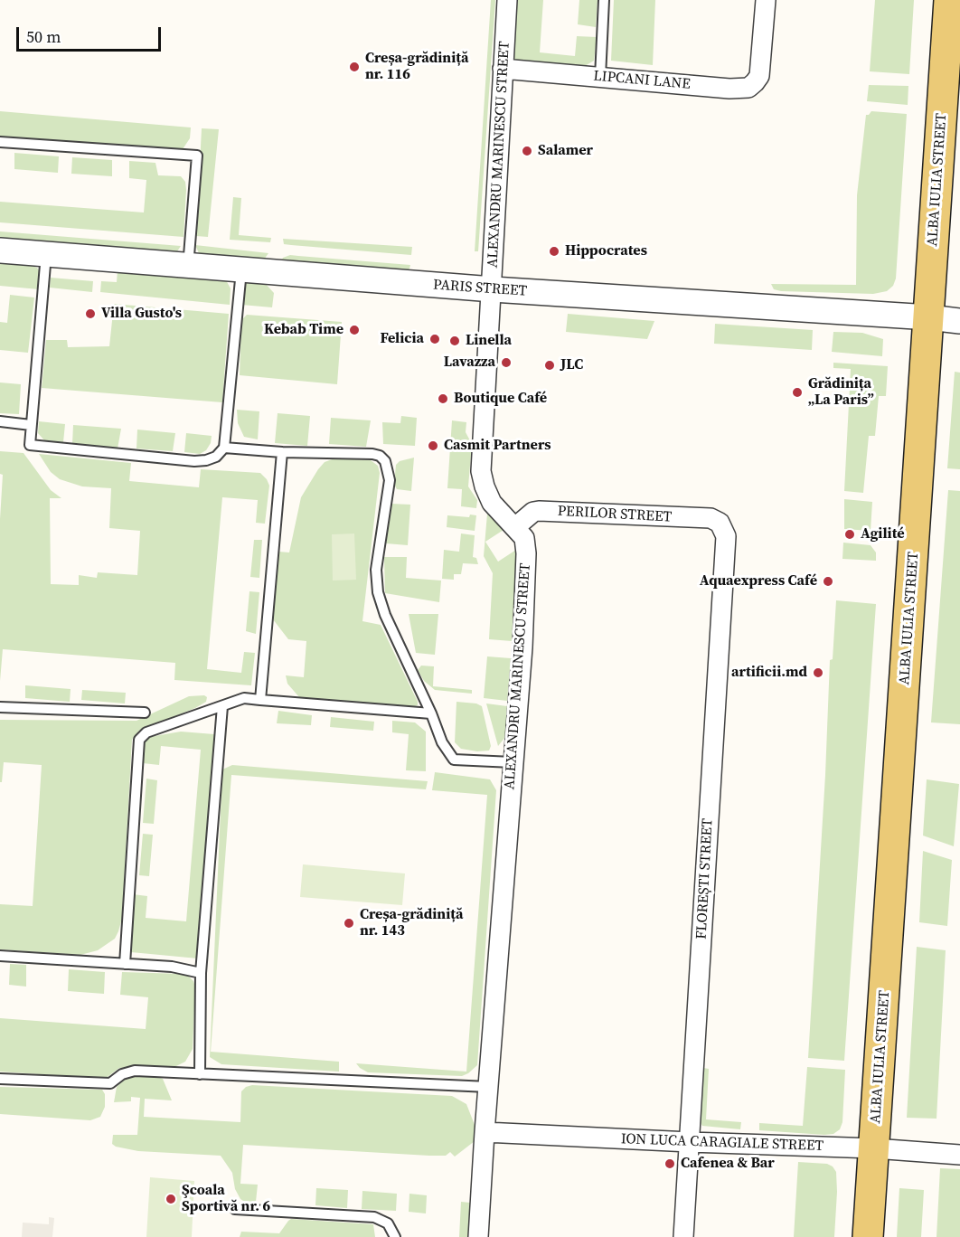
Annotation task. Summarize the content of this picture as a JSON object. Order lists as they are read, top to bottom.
{
  "streets": {
    "main road": ["ALBA IULIA STREET"],
    "street": [
      "LIPCANI LANE",
      "ALEXANDRU MARINESCU STREET",
      "PARIS STREET",
      "PERILOR STREET",
      "FLOREȘTI STREET",
      "ION LUCA CARAGIALE STREET"
    ]
  },
  "crossings": [
    ["LIPCANI LANE", "ALEXANDRU MARINESCU STREET"],
    ["ALEXANDRU MARINESCU STREET", "PARIS STREET"],
    ["ALEXANDRU MARINESCU STREET", "PERILOR STREET"],
    ["ALEXANDRU MARINESCU STREET", "ION LUCA CARAGIALE STREET"],
    ["ALBA IULIA STREET", "PARIS STREET"],
    ["ALBA IULIA STREET", "ION LUCA CARAGIALE STREET"],
    ["PERILOR STREET", "FLOREȘTI STREET"],
    ["FLOREȘTI STREET", "ION LUCA CARAGIALE STREET"]
  ],
  "places": [
    "Creșa-grădiniță nr. 116",
    "Salamer",
    "Hippocrates",
    "Villa Gusto's",
    "Kebab Time",
    "Felicia",
    "Linella",
    "Lavazza",
    "JLC",
    "Grădinița „La Paris”",
    "Boutique Café",
    "Casmit Partners",
    "Agilité",
    "Aquaexpress Café",
    "artificii.md",
    "Creșa-grădiniță nr. 143",
    "Cafenea & Bar",
    "Şcoala Sportivă nr. 6"
  ],
  "scale_bar": "50 m"
}
